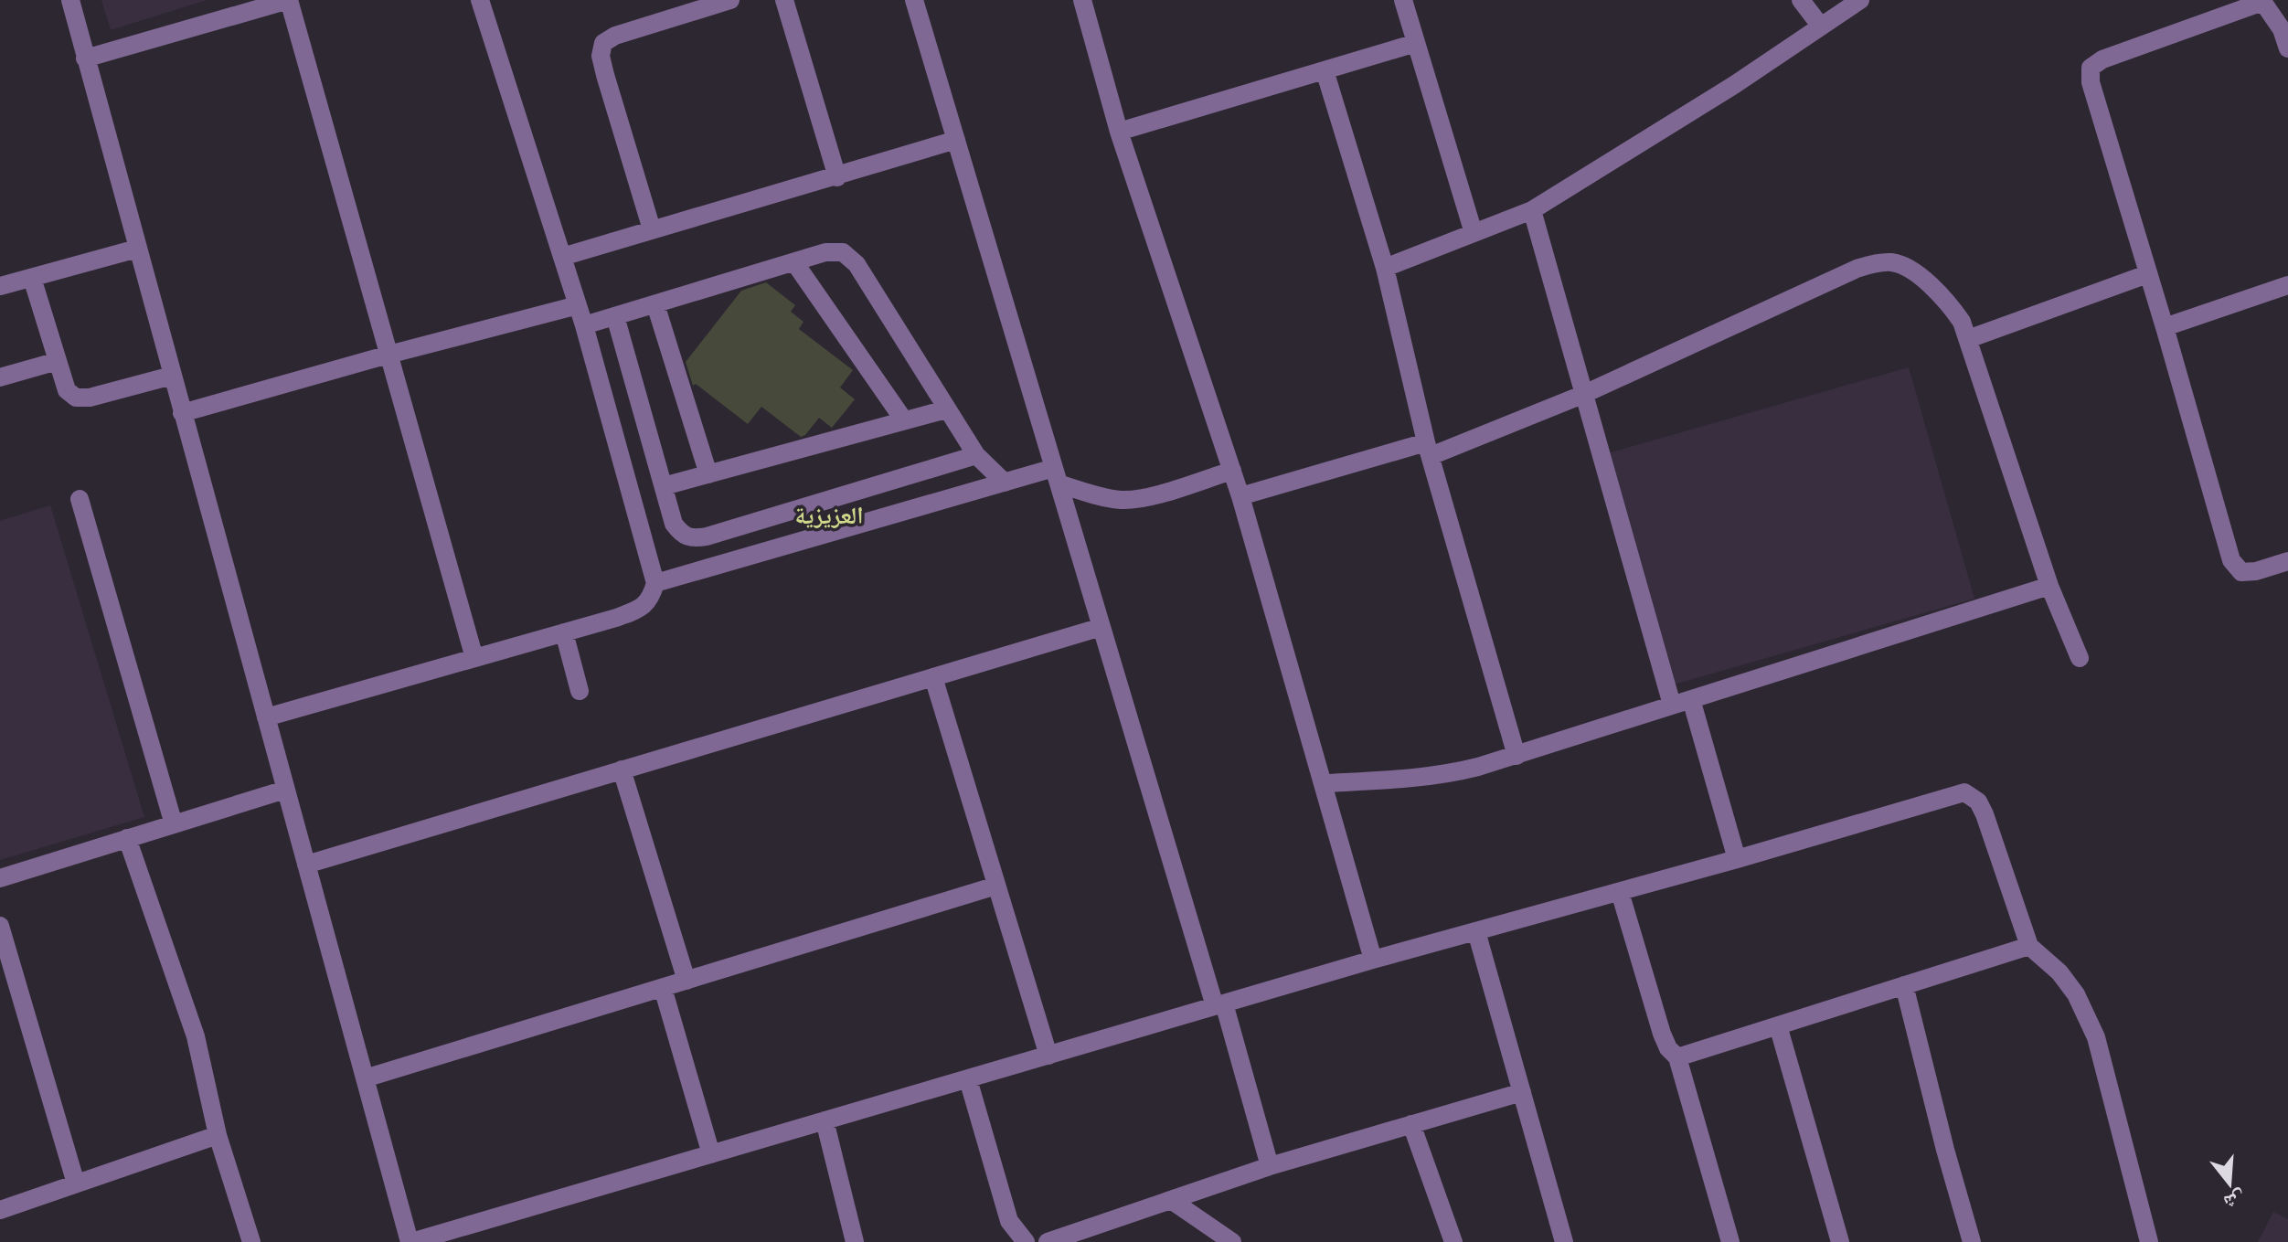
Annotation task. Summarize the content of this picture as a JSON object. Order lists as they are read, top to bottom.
{
  "districts": ["العزيزية"],
  "north": "bottom"
}
